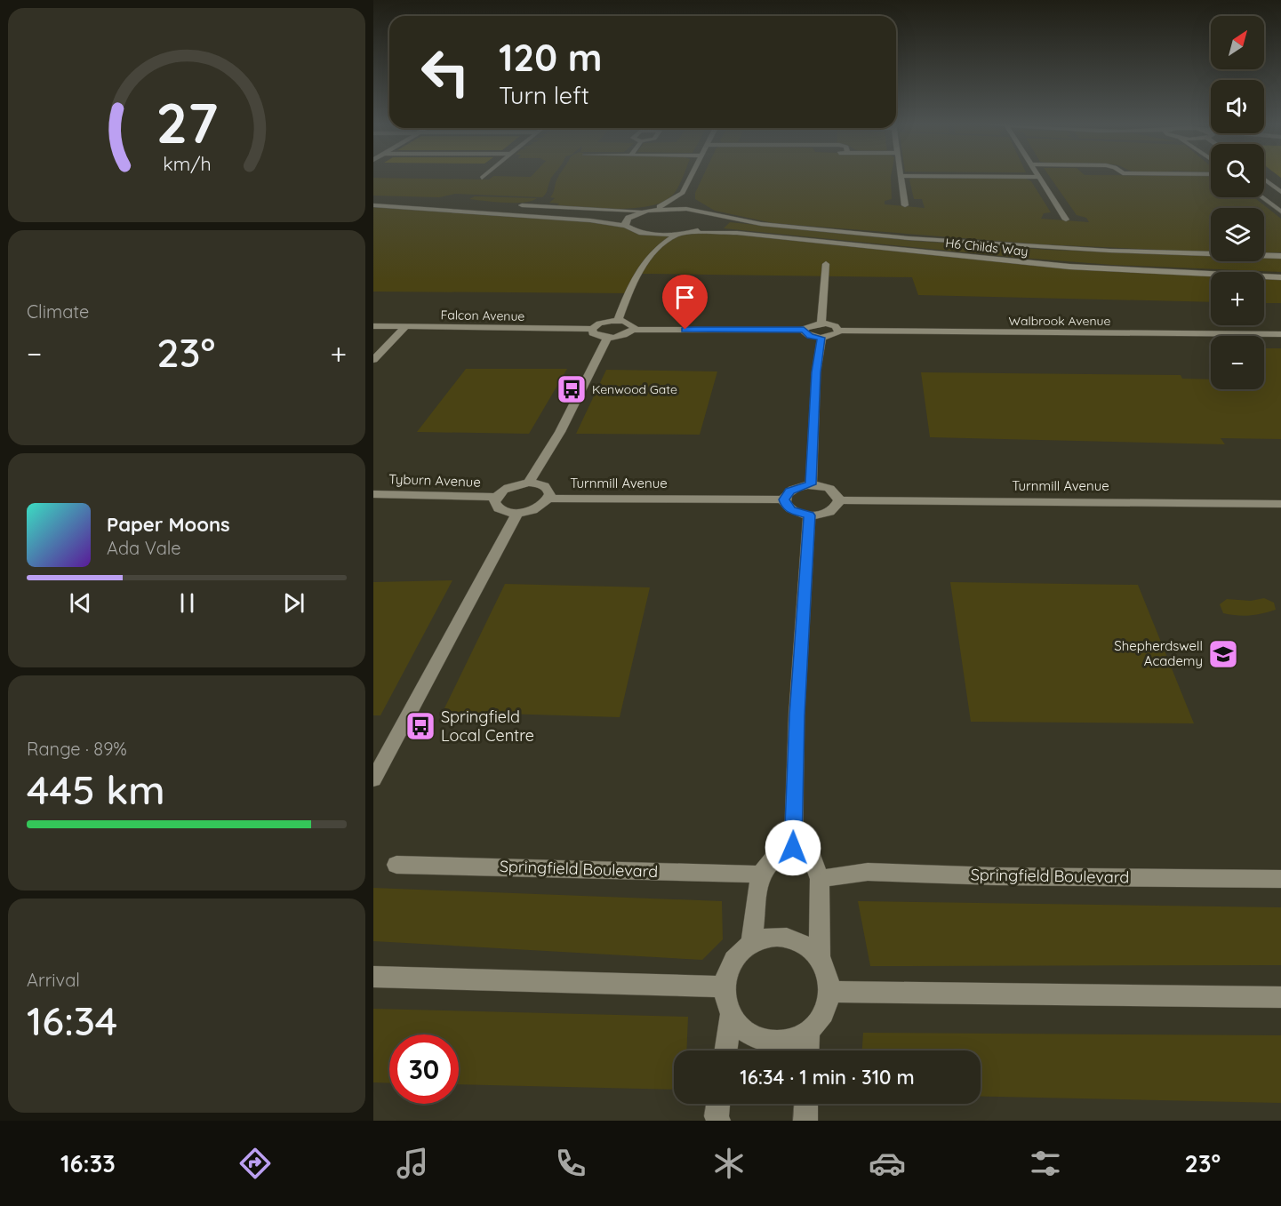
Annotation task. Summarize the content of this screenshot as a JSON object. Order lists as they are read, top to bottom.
{
  "streets": {
    "street": [
      "H6 Childs Way",
      "Falcon Avenue",
      "Walbrook Avenue",
      "Tyburn Avenue",
      "Turnmill Avenue",
      "Springfield Boulevard"
    ]
  },
  "places": {
    "bus stop": ["Kenwood Gate", "Springfield Local Centre"],
    "school or university": ["Shepherdswell Academy"]
  },
  "north": "top right",
  "page": {
    "map_buttons": ["+", "−"],
    "turn": ["120 m", "Turn left"],
    "tile": [
      "Climate",
      ["Range · 89%", "445 km"],
      ["Arrival", "16:34"]
    ],
    "heat": ["−", "23°", "+"],
    "song": ["Paper Moons", "Ada Vale"],
    "limit": "30",
    "trip": "16:34 · 1 min · 310 m",
    "tabs": ["16:33", "23°"],
    "gauge": ["27", "km/h"]
  }
}
